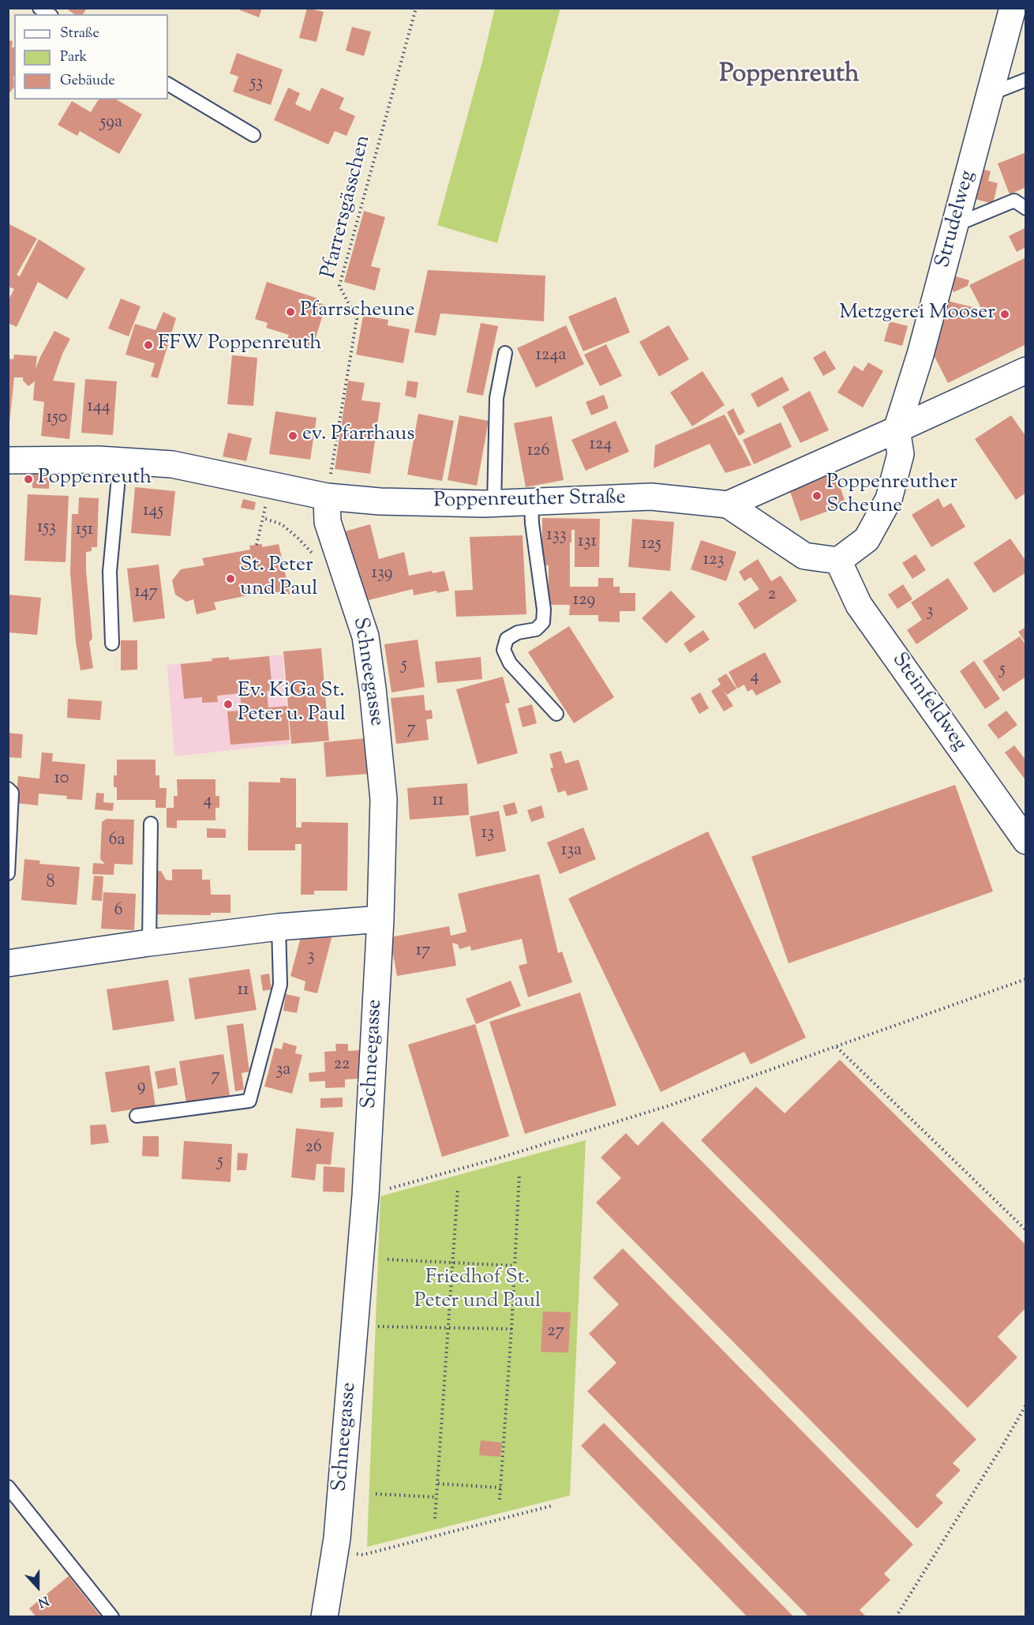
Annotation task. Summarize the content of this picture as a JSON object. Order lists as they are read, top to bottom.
{
  "streets": {
    "street": [
      "Strudelweg",
      "Poppenreuther Straße",
      "Schneegasse",
      "Steinfeldweg"
    ],
    "path": ["Pfarrersgässchen"]
  },
  "crossings": [
    ["Pfarrersgässchen", "Poppenreuther Straße"],
    ["Pfarrersgässchen", "Schneegasse"],
    ["Strudelweg", "Poppenreuther Straße"],
    ["Poppenreuther Straße", "Schneegasse"]
  ],
  "districts": ["Poppenreuth"],
  "parks": ["Friedhof St. Peter und Paul"],
  "places": [
    "Pfarrscheune",
    "Metzgerei Mooser",
    "FFW Poppenreuth",
    "ev. Pfarrhaus",
    "Poppenreuth",
    "Poppenreuther Scheune",
    "St. Peter und Paul",
    "Ev. KiGa St. Peter u. Paul"
  ],
  "house_numbers": [
    "53",
    "59a",
    "124a",
    "144",
    "150",
    "124",
    "126",
    "145",
    "153",
    "151",
    "133",
    "131",
    "125",
    "123",
    "139",
    "147",
    "2",
    "129",
    "3",
    "5",
    "5",
    "4",
    "7",
    "10",
    "4",
    "11",
    "13",
    "6a",
    "13a",
    "8",
    "6",
    "17",
    "3",
    "11",
    "22",
    "3a",
    "7",
    "9",
    "26",
    "5",
    "27"
  ],
  "legend": ["Straße", "Park", "Gebäude"],
  "north": "bottom"
}
